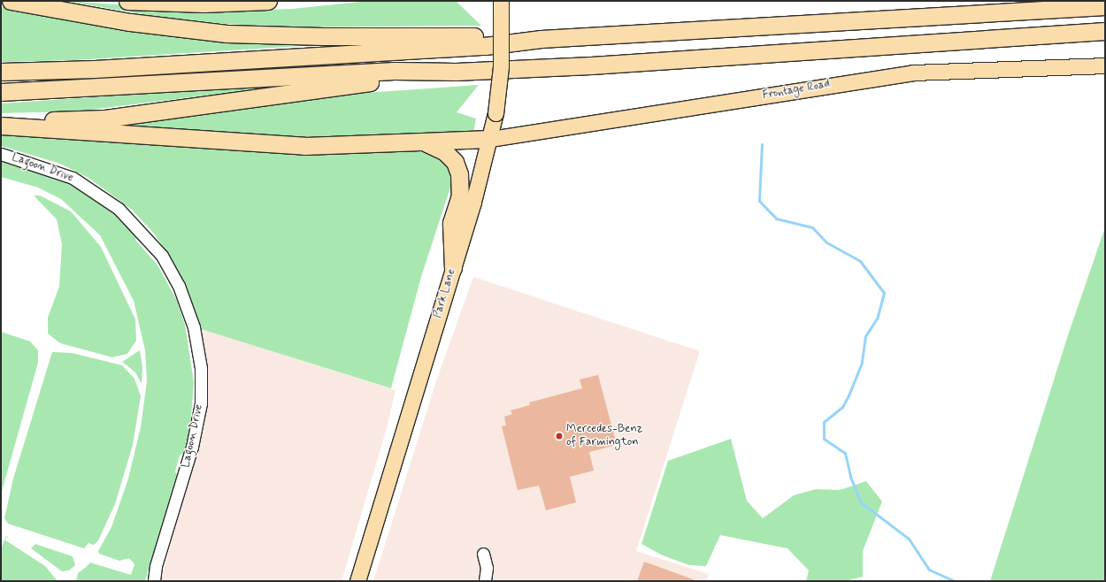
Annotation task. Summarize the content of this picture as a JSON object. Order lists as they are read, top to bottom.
{
  "streets": {
    "main road": ["Frontage Road", "Park Lane"],
    "street": ["Lagoon Drive"]
  },
  "crossings": [
    ["Frontage Road", "Park Lane"]
  ],
  "places": ["Mercedes-Benz of Farmington"]
}
